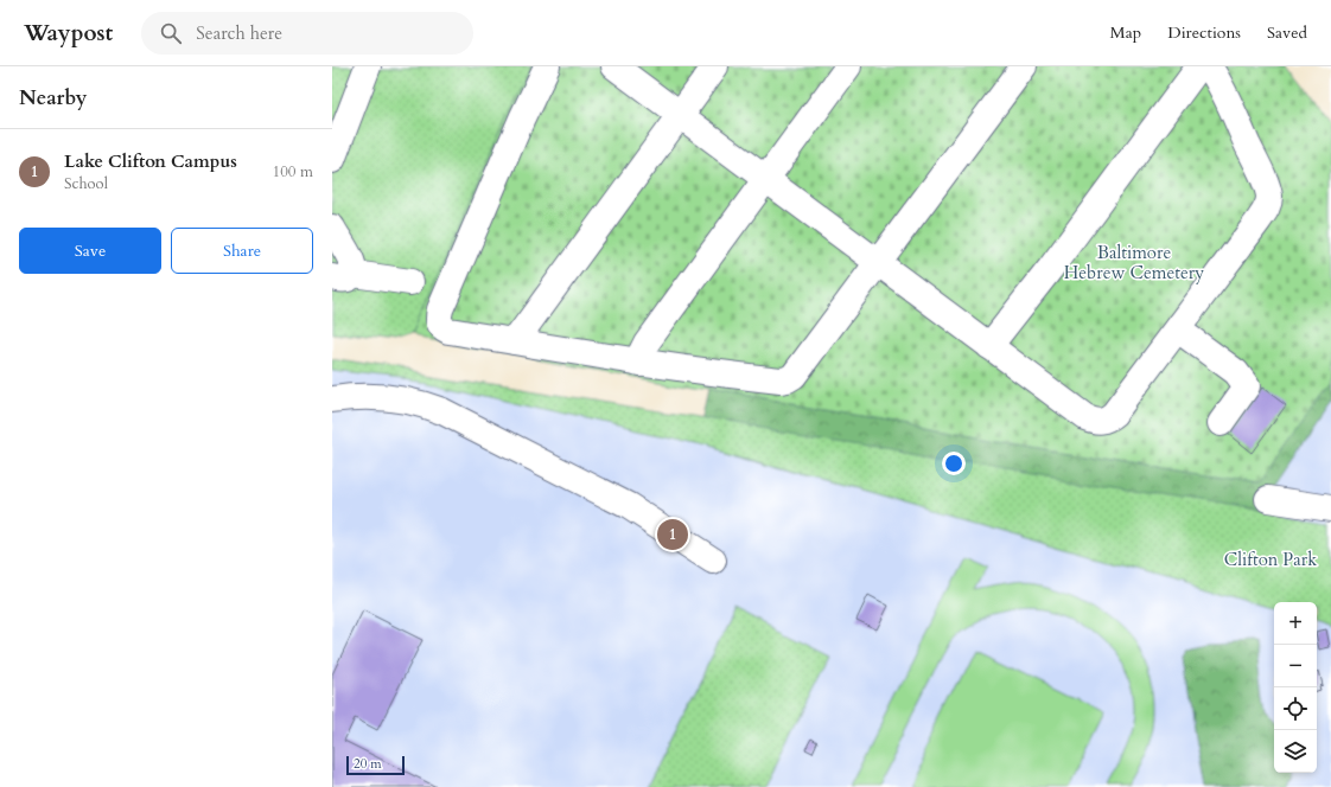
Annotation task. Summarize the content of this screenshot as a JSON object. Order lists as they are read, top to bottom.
{
  "parks": ["Baltimore Hebrew Cemetery", "Clifton Park"],
  "scale_bar": "20 m",
  "page": {
    "header": "Waypost",
    "search": "Search here",
    "nav": ["Map", "Directions", "Saved"],
    "heading": "Nearby",
    "list": [
      {
        "mark": "1",
        "name": "Lake Clifton Campus",
        "note": "School",
        "value": "100 m"
      }
    ],
    "buttons": ["Save", "Share"],
    "pins": "1",
    "map_buttons": ["+", "−"],
    "scale": "20 m"
  }
}
